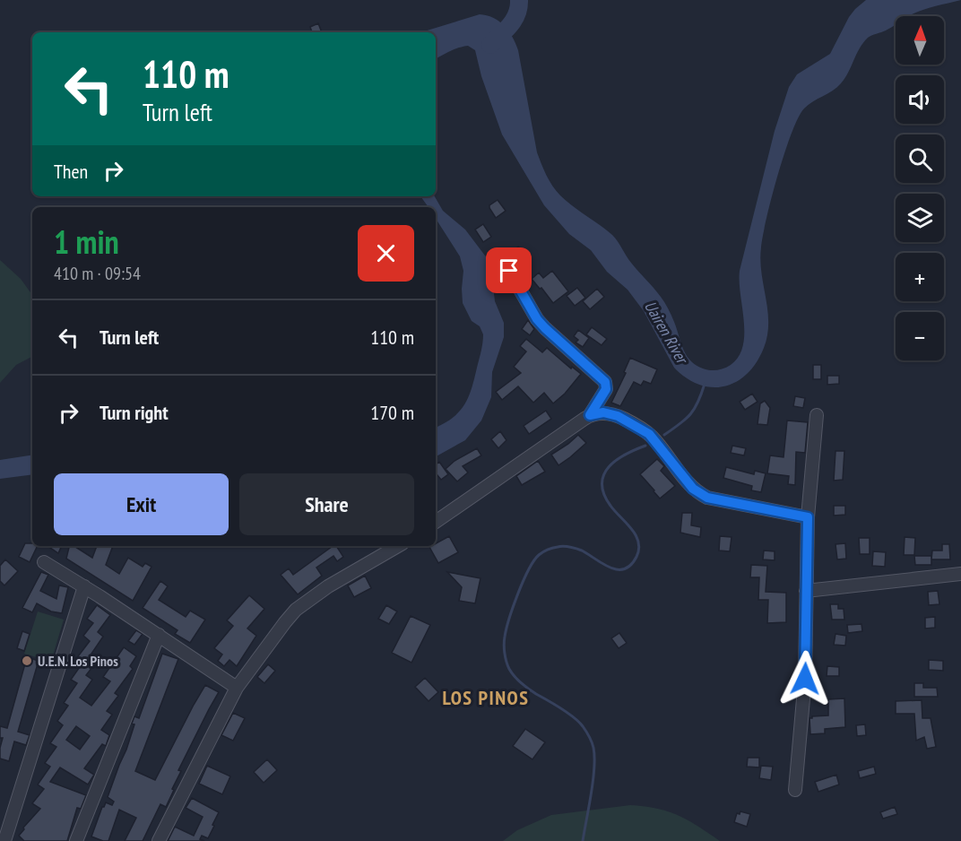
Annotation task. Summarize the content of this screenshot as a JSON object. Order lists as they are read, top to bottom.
{
  "districts": ["LOS PINOS"],
  "water": ["Uairen River"],
  "places": ["U.E.N. Los Pinos"],
  "north": "top",
  "page": {
    "map_buttons": ["+", "−"],
    "turn": ["110 m", "Turn left"],
    "then": "Then",
    "heading": ["1 min", "410 m · 09:54"],
    "list": [
      {
        "name": "Turn left",
        "value": "110 m"
      },
      {
        "name": "Turn right",
        "value": "170 m"
      }
    ],
    "buttons": ["Exit", "Share"]
  }
}
